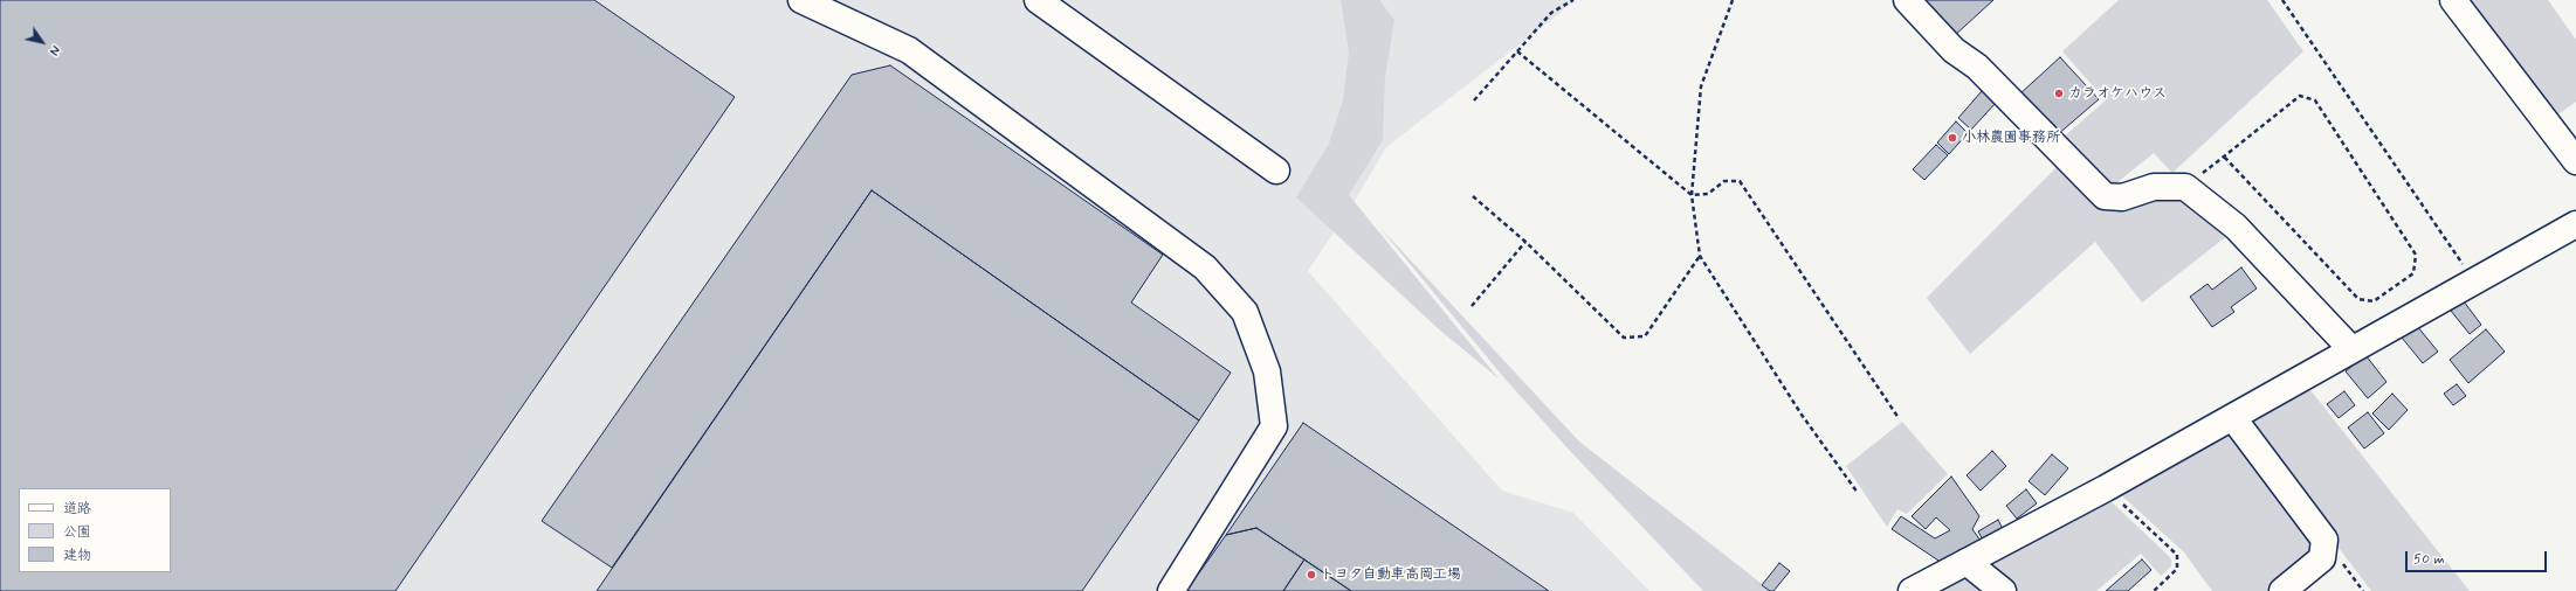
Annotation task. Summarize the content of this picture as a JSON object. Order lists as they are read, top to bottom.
{
  "places": ["カラオケハウス", "小林農園事務所", "トヨタ自動車高岡工場"],
  "legend": ["道路", "公園", "建物"],
  "scale_bar": "50 m",
  "north": "bottom right"
}
